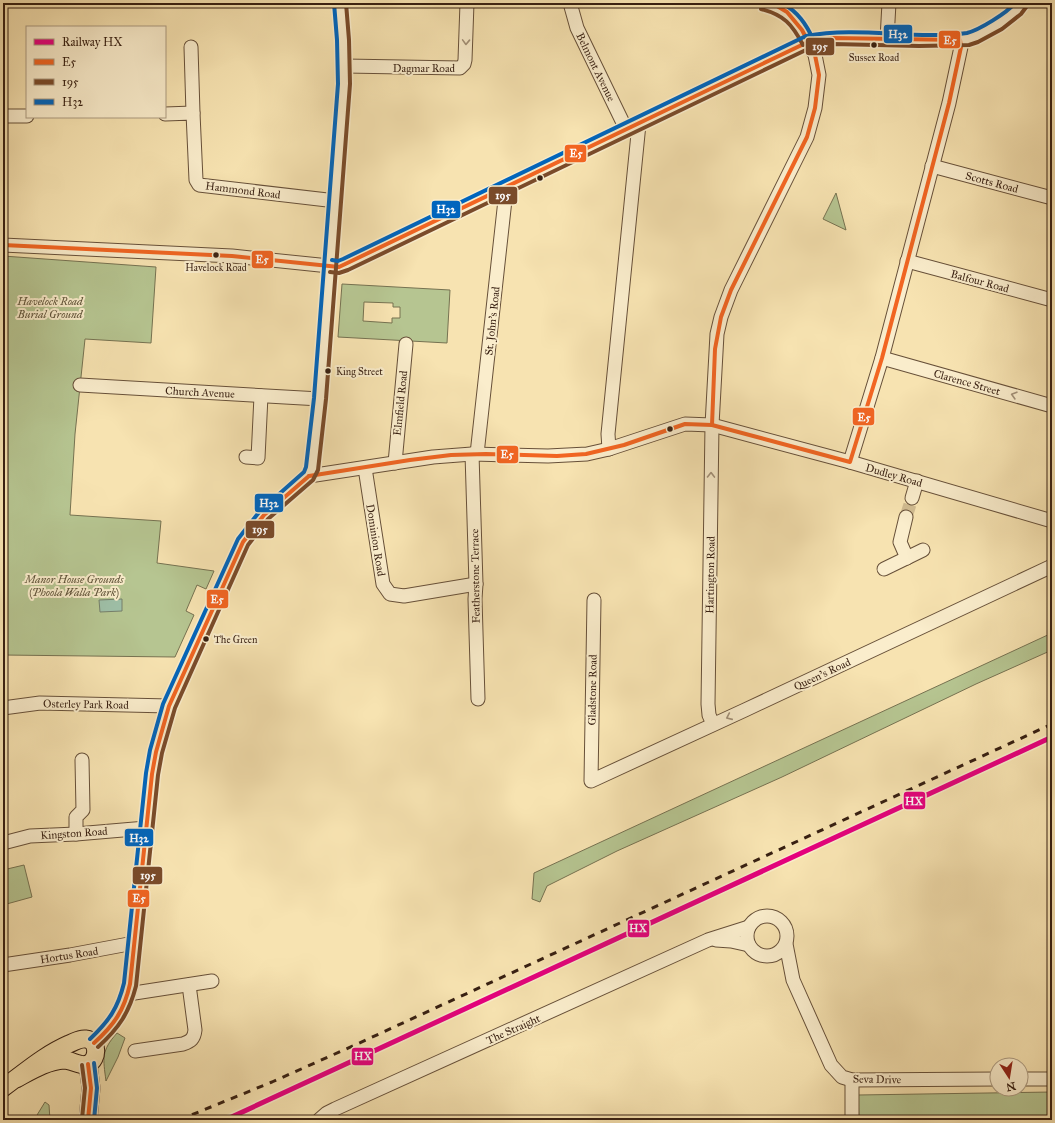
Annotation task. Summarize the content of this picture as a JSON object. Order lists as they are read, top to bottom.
{
  "streets": {
    "street": [
      "Belmont Avenue",
      "Dagmar Road",
      "Scotts Road",
      "Hammond Road",
      "Balfour Road",
      "St. John's Road",
      "Clarence Street",
      "Church Avenue",
      "Elmfield Road",
      "Dudley Road",
      "Dominion Road",
      "Hartington Road",
      "Featherstone Terrace",
      "Queen's Road",
      "Gladstone Road",
      "Osterley Park Road",
      "Kingston Road",
      "Hortus Road",
      "The Straight",
      "Seva Drive"
    ]
  },
  "crossings": [
    ["St. John's Road", "Dudley Road"],
    ["St. John's Road", "Featherstone Terrace"],
    ["Elmfield Road", "Dudley Road"],
    ["Dudley Road", "Dominion Road"],
    ["Dudley Road", "Hartington Road"],
    ["Dudley Road", "Featherstone Terrace"],
    ["Dominion Road", "Featherstone Terrace"],
    ["Hartington Road", "Queen's Road"],
    ["Queen's Road", "Gladstone Road"],
    ["The Straight", "Seva Drive"]
  ],
  "one_way": ["Clarence Street", "Hartington Road", "Queen's Road"],
  "parks": ["Havelock Road Burial Ground", "Manor House Grounds (Phoola Walla Park)"],
  "places": [
    "Sussex Road",
    "Havelock Road",
    "King Street",
    "The Green"
  ],
  "lines": [
    "transit line E5",
    "transit line 195",
    "transit line H32",
    "rail line HX"
  ],
  "legend": [
    "Railway HX",
    "E5",
    "195",
    "H32"
  ],
  "north": "bottom"
}
